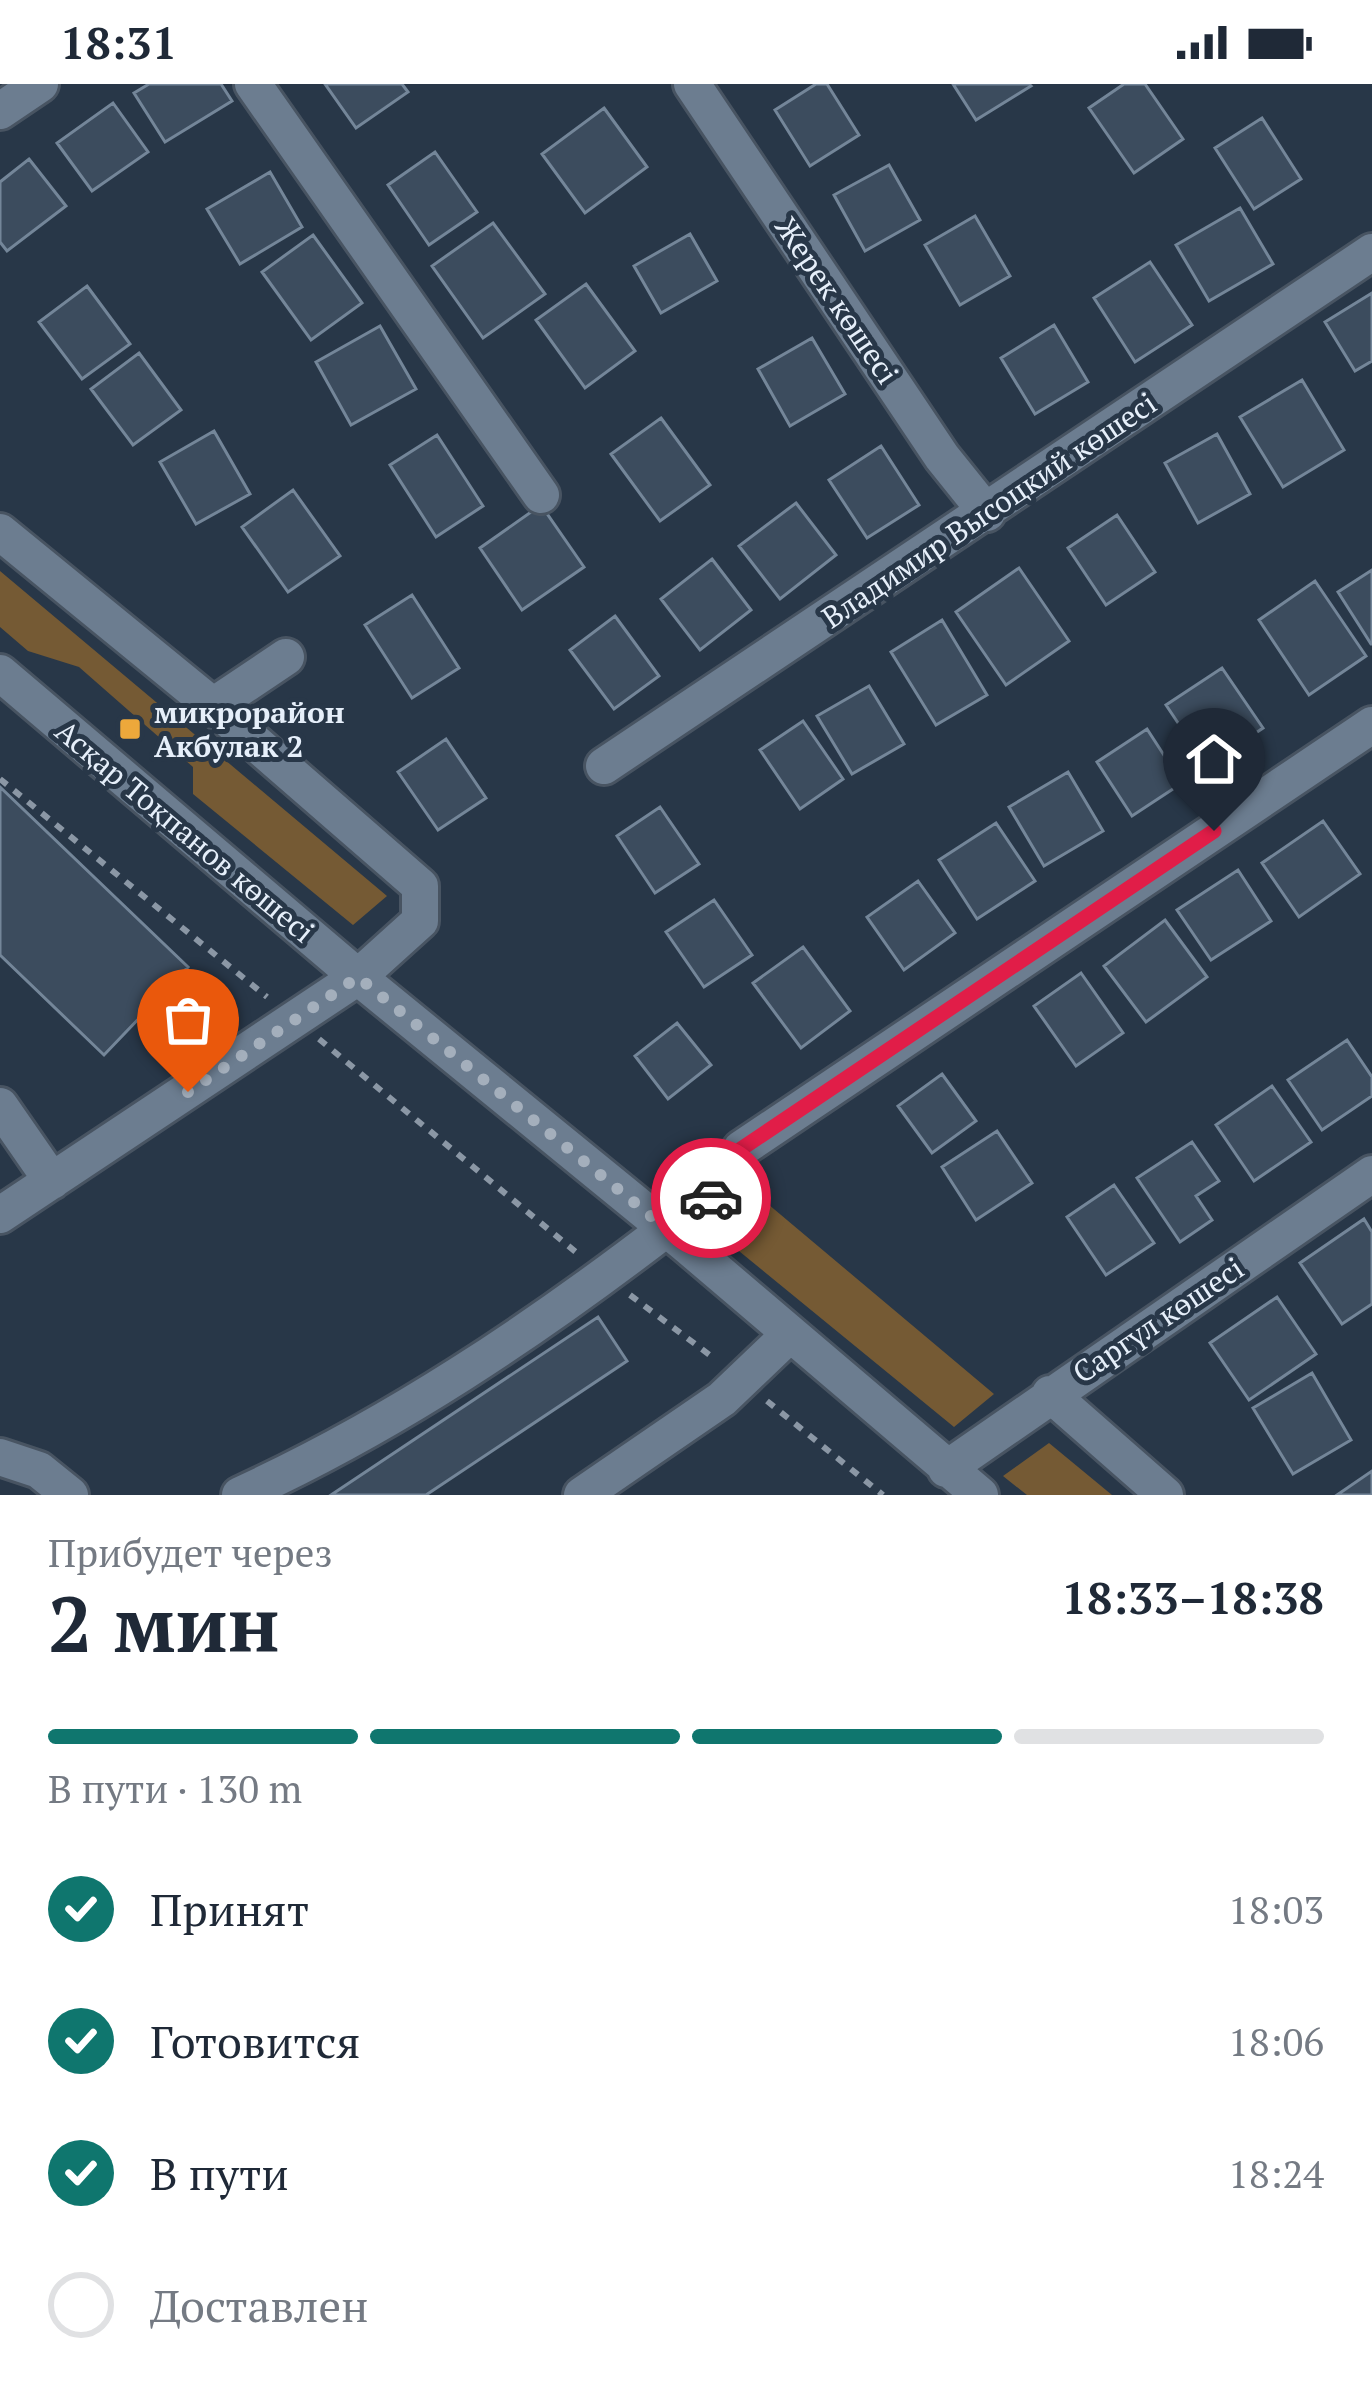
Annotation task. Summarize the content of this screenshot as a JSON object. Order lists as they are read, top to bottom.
{
  "streets": {
    "street": [
      "Жерек көшесі",
      "Владимир Высоцкий көшесі",
      "Асқар Тоқпанов көшесі",
      "Саргүл көшесі"
    ]
  },
  "crossings": [
    ["Жерек көшесі", "Владимир Высоцкий көшесі"],
    ["Асқар Тоқпанов көшесі", "Саргүл көшесі"]
  ],
  "places": {
    "transit": ["микрорайон Акбулак 2"]
  },
  "page": {
    "status": "18:31",
    "heading": ["2 мин", "Прибудет через", "18:33–18:38"],
    "bar": "В пути · 130 m",
    "list": [
      ["Принят", "18:03"],
      ["Готовится", "18:06"],
      ["В пути", "18:24"],
      "Доставлен"
    ]
  }
}
